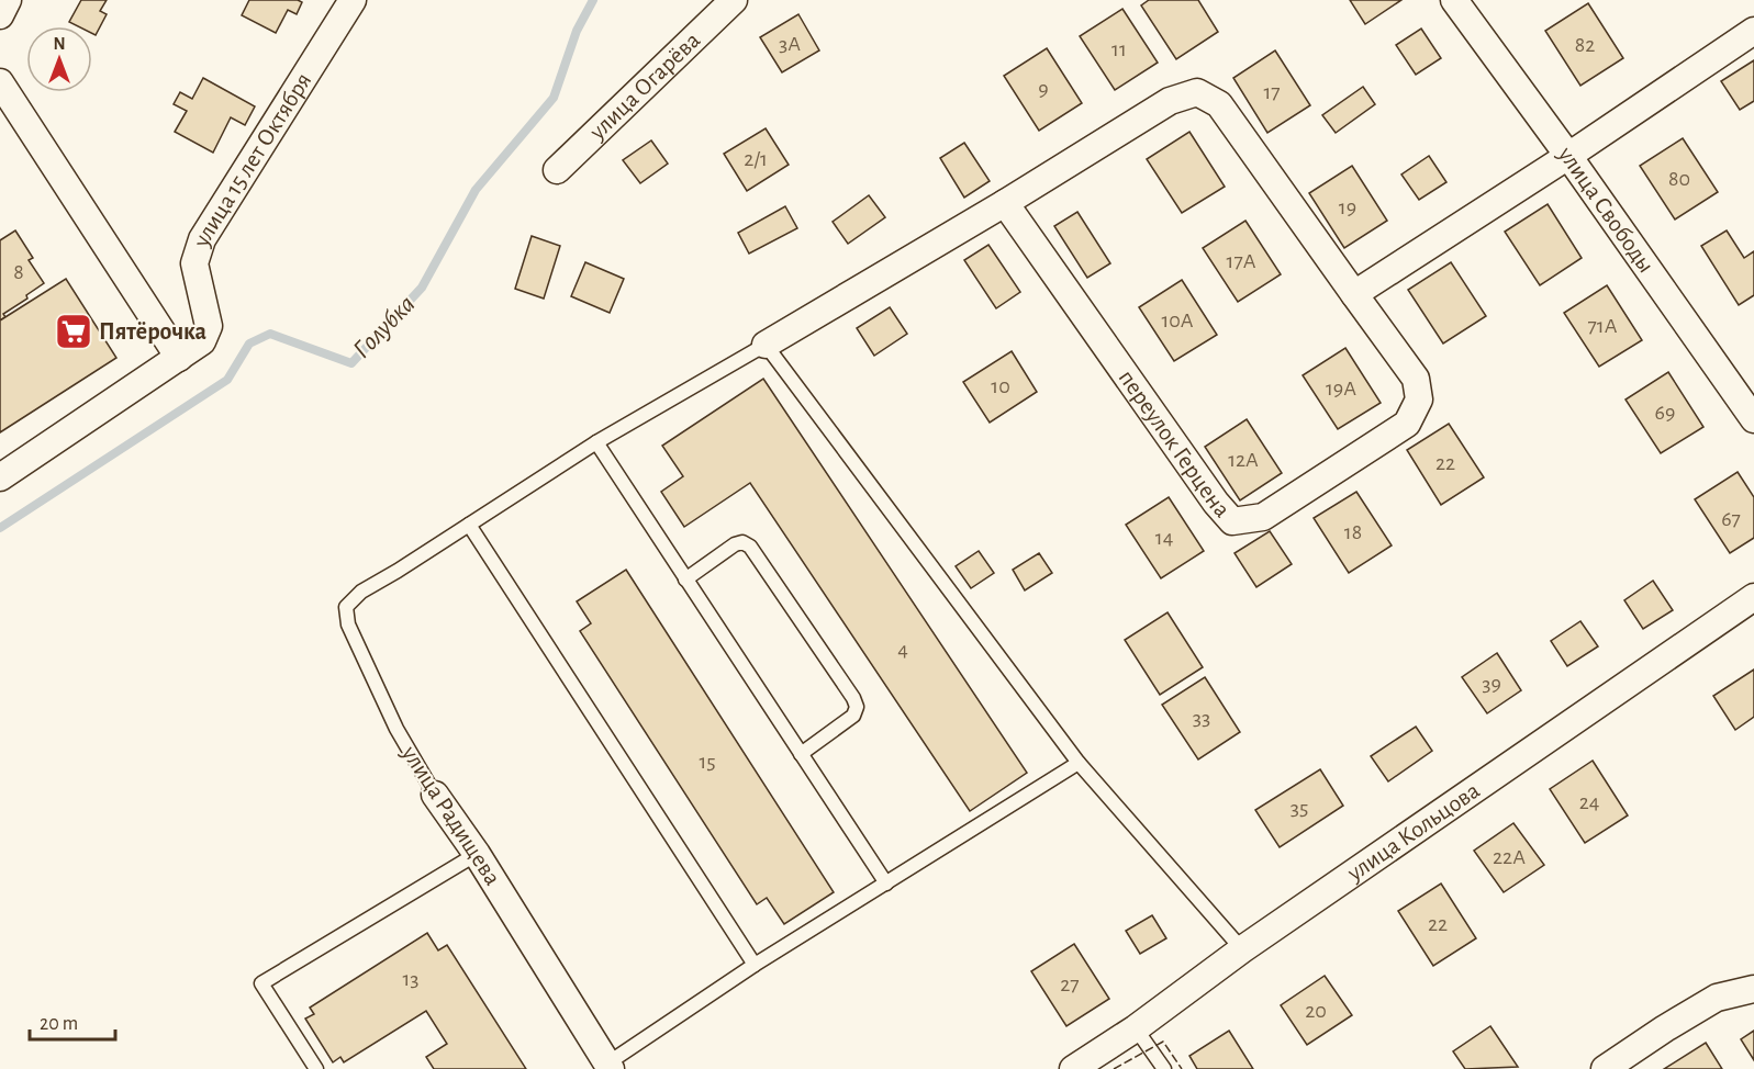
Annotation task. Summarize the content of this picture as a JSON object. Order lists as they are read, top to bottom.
{
  "streets": {
    "street": [
      "улица Огарёва",
      "улица 15 лет Октября",
      "улица Свободы",
      "переулок Герцена",
      "улица Радищева",
      "улица Кольцова"
    ]
  },
  "water": ["Голубка"],
  "places": {
    "supermarket": ["Пятёрочка"]
  },
  "house_numbers": [
    "3А",
    "82",
    "11",
    "9",
    "17",
    "2/1",
    "80",
    "19",
    "17А",
    "8",
    "10А",
    "71А",
    "10",
    "19А",
    "69",
    "12А",
    "22",
    "67",
    "18",
    "14",
    "4",
    "39",
    "33",
    "15",
    "24",
    "35",
    "22А",
    "22",
    "13",
    "27",
    "20"
  ],
  "scale_bar": "20 m",
  "north": "top"
}
